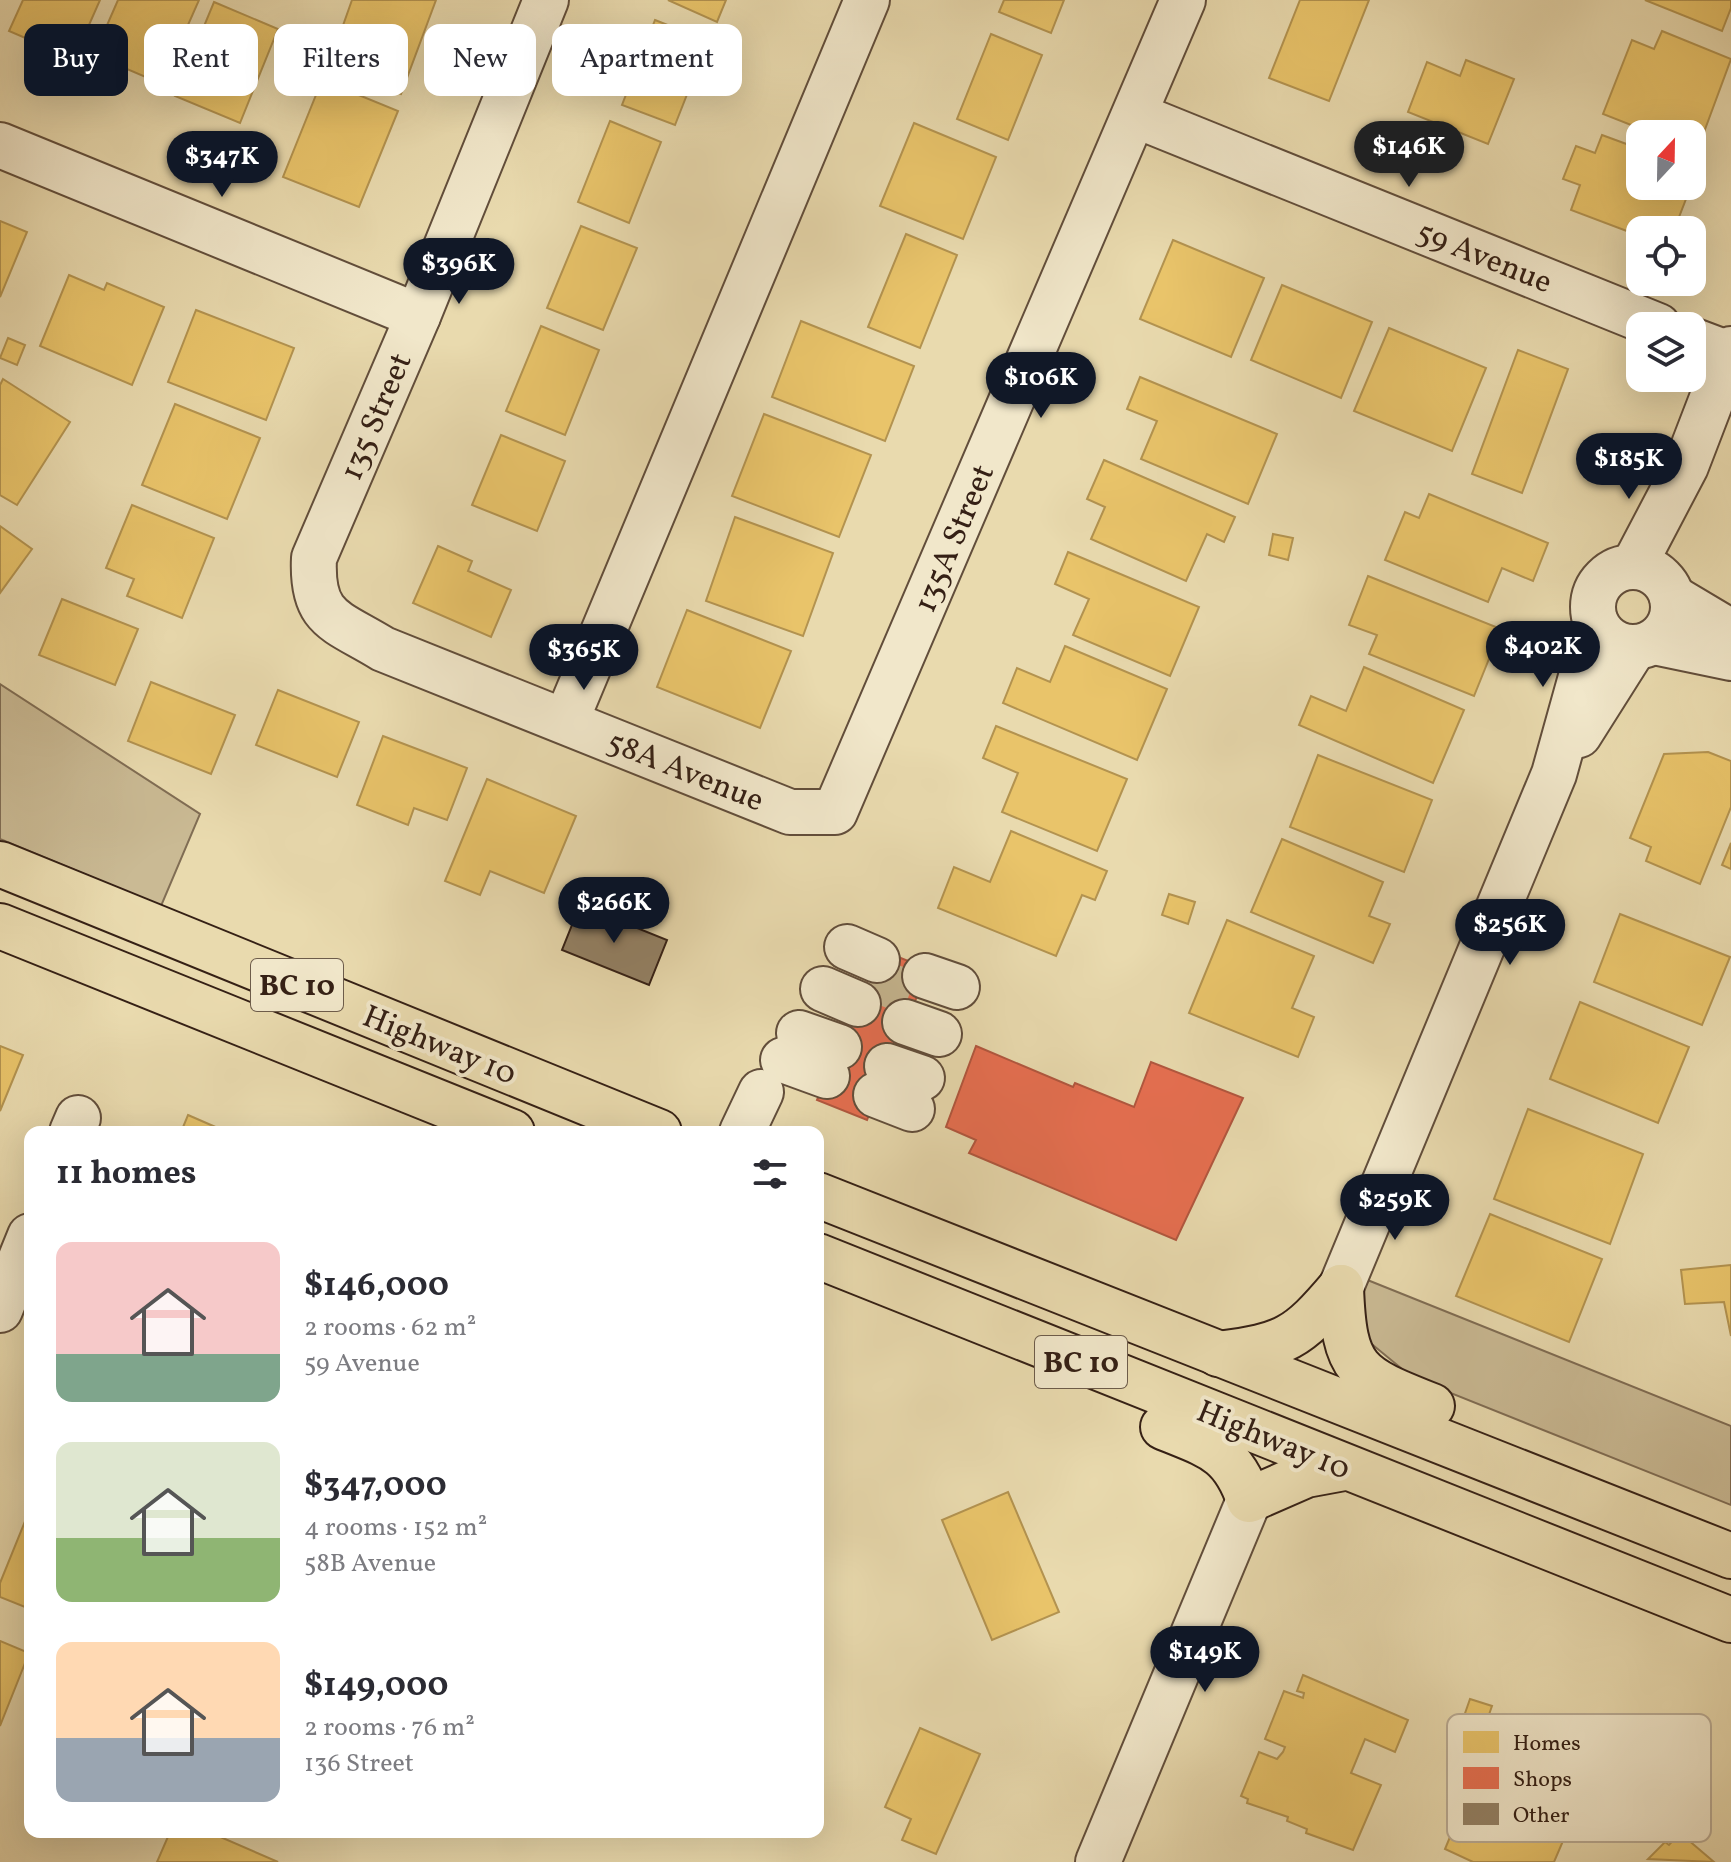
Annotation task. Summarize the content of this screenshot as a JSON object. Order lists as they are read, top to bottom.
{
  "streets": {
    "highway": ["BC 10", "Highway 10"],
    "street": [
      "59 Avenue",
      "135 Street",
      "135A Street",
      "58A Avenue"
    ]
  },
  "crossings": [
    ["59 Avenue", "135A Street"],
    ["135 Street", "58A Avenue"],
    ["135A Street", "58A Avenue"]
  ],
  "legend": ["Homes", "Shops", "Other"],
  "north": "top",
  "page": {
    "chip": [
      "Buy",
      "Rent",
      "Filters",
      "New",
      "Apartment"
    ],
    "price": [
      "$146K",
      "$347K",
      "$396K",
      "$106K",
      "$185K",
      "$402K",
      "$365K",
      "$266K",
      "$256K",
      "$259K",
      "$149K"
    ],
    "heading": "11 homes",
    "list": [
      {
        "name": "$146,000",
        "note": "2 rooms · 62 m² · 59 Avenue"
      },
      {
        "name": "$347,000",
        "note": "4 rooms · 152 m² · 58B Avenue"
      },
      {
        "name": "$149,000",
        "note": "2 rooms · 76 m² · 136 Street"
      }
    ]
  }
}
